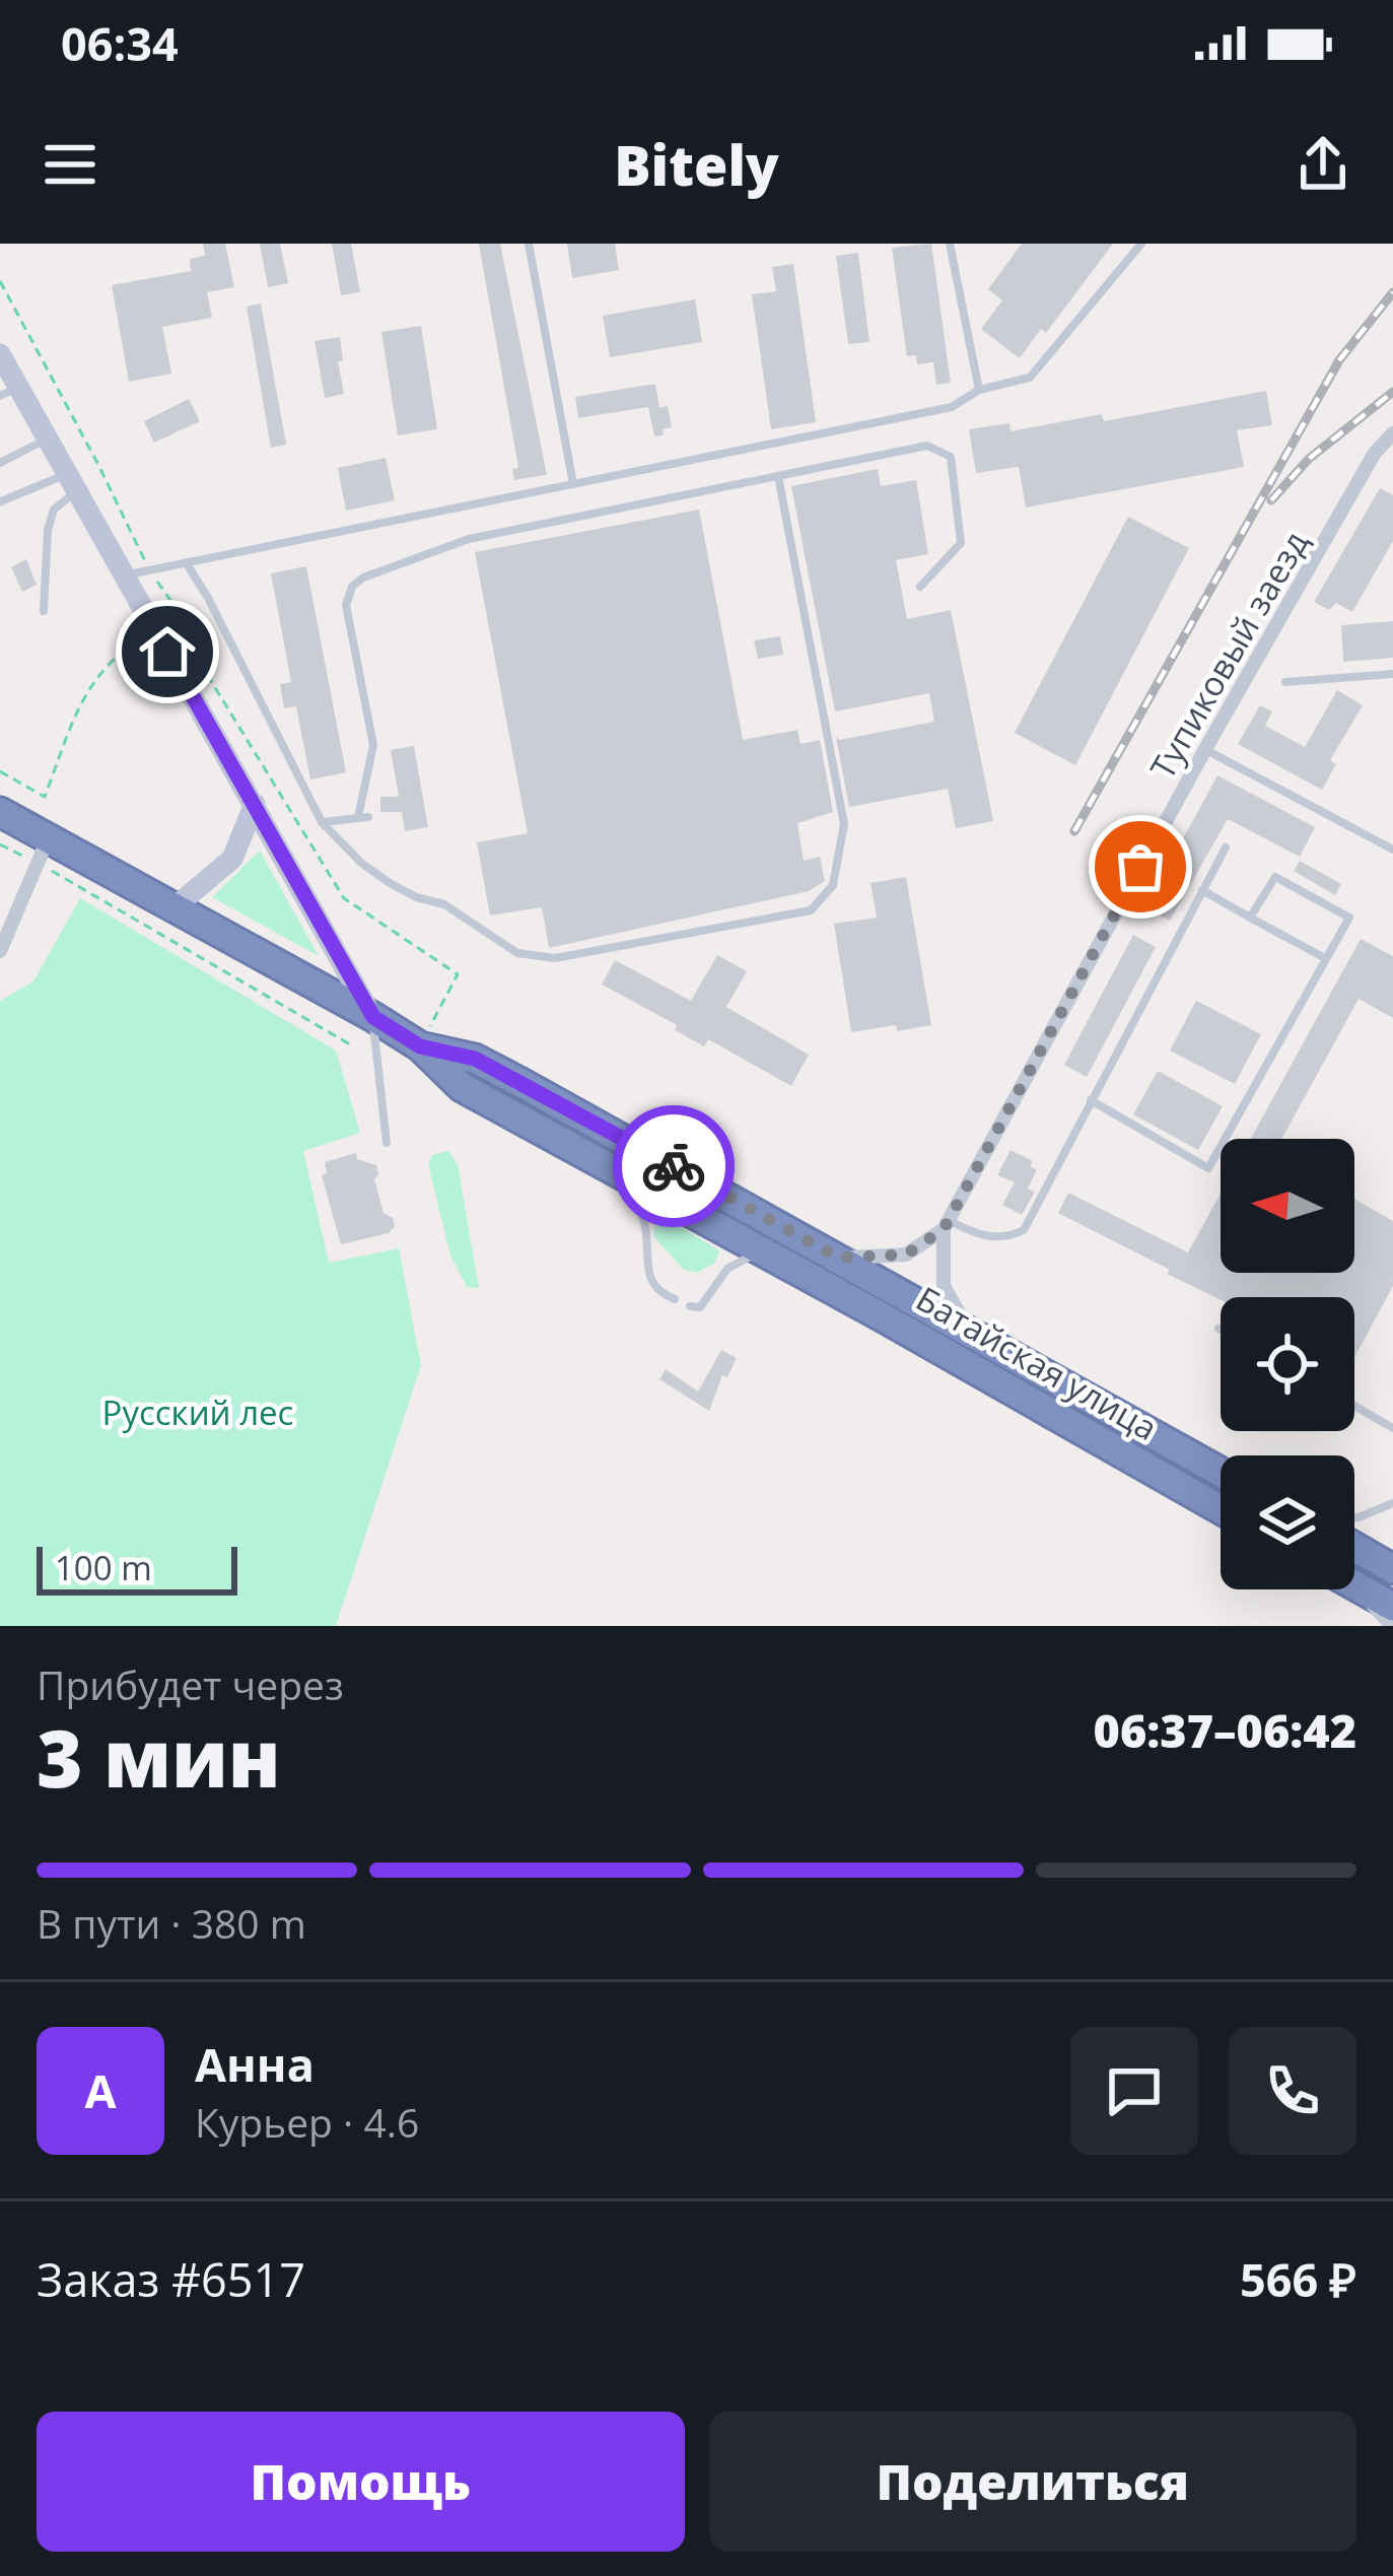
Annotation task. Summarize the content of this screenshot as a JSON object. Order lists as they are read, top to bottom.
{
  "streets": {
    "highway": ["Батайская улица"],
    "street": ["Тупиковый заезд"]
  },
  "parks": ["Русский лес"],
  "scale_bar": "100 m",
  "north": "left",
  "page": {
    "status": "06:34",
    "header": "Bitely",
    "scale": "100 m",
    "heading": ["3 мин", "Прибудет через", "06:37–06:42"],
    "panel": [
      "Анна",
      "Курьер · 4.6",
      "Заказ #6517",
      "566 ₽"
    ],
    "bar": "В пути · 380 m",
    "round": "А",
    "buttons": ["Помощь", "Поделиться"]
  }
}
